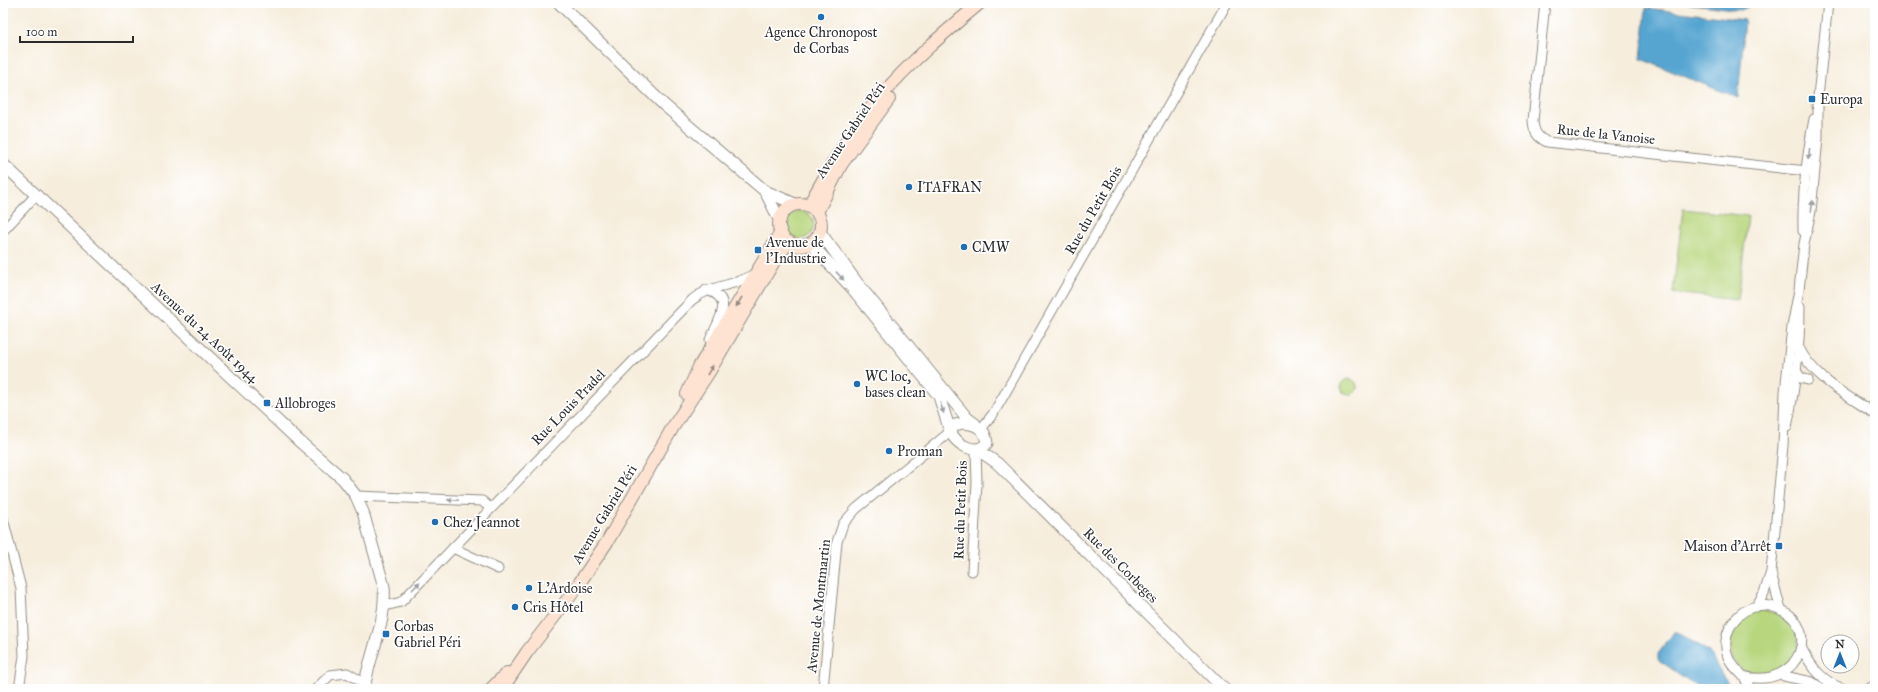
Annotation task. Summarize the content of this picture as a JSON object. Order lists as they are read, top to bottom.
{
  "streets": {
    "main road": ["Avenue Gabriel Péri"],
    "street": [
      "Rue de la Vanoise",
      "Rue du Petit Bois",
      "Avenue du 24 Août 1944",
      "Rue Louis Pradel",
      "Rue des Corbeges",
      "Avenue de Montmartin"
    ]
  },
  "crossings": [
    ["Avenue Gabriel Péri", "Rue Louis Pradel"],
    ["Rue du Petit Bois", "Rue des Corbeges"],
    ["Avenue du 24 Août 1944", "Rue Louis Pradel"],
    ["Rue des Corbeges", "Avenue de Montmartin"]
  ],
  "places": {
    "other": [
      "Agence Chronopost de Corbas",
      "ITAFRAN",
      "CMW",
      "WC loc, bases clean",
      "Proman",
      "Chez Jeannot",
      "L'Ardoise",
      "Cris Hôtel"
    ],
    "transit": [
      "Europa",
      "Avenue de l'Industrie",
      "Allobroges",
      "Maison d'Arrêt",
      "Corbas Gabriel Péri"
    ]
  },
  "scale_bar": "100 m",
  "north": "top"
}
